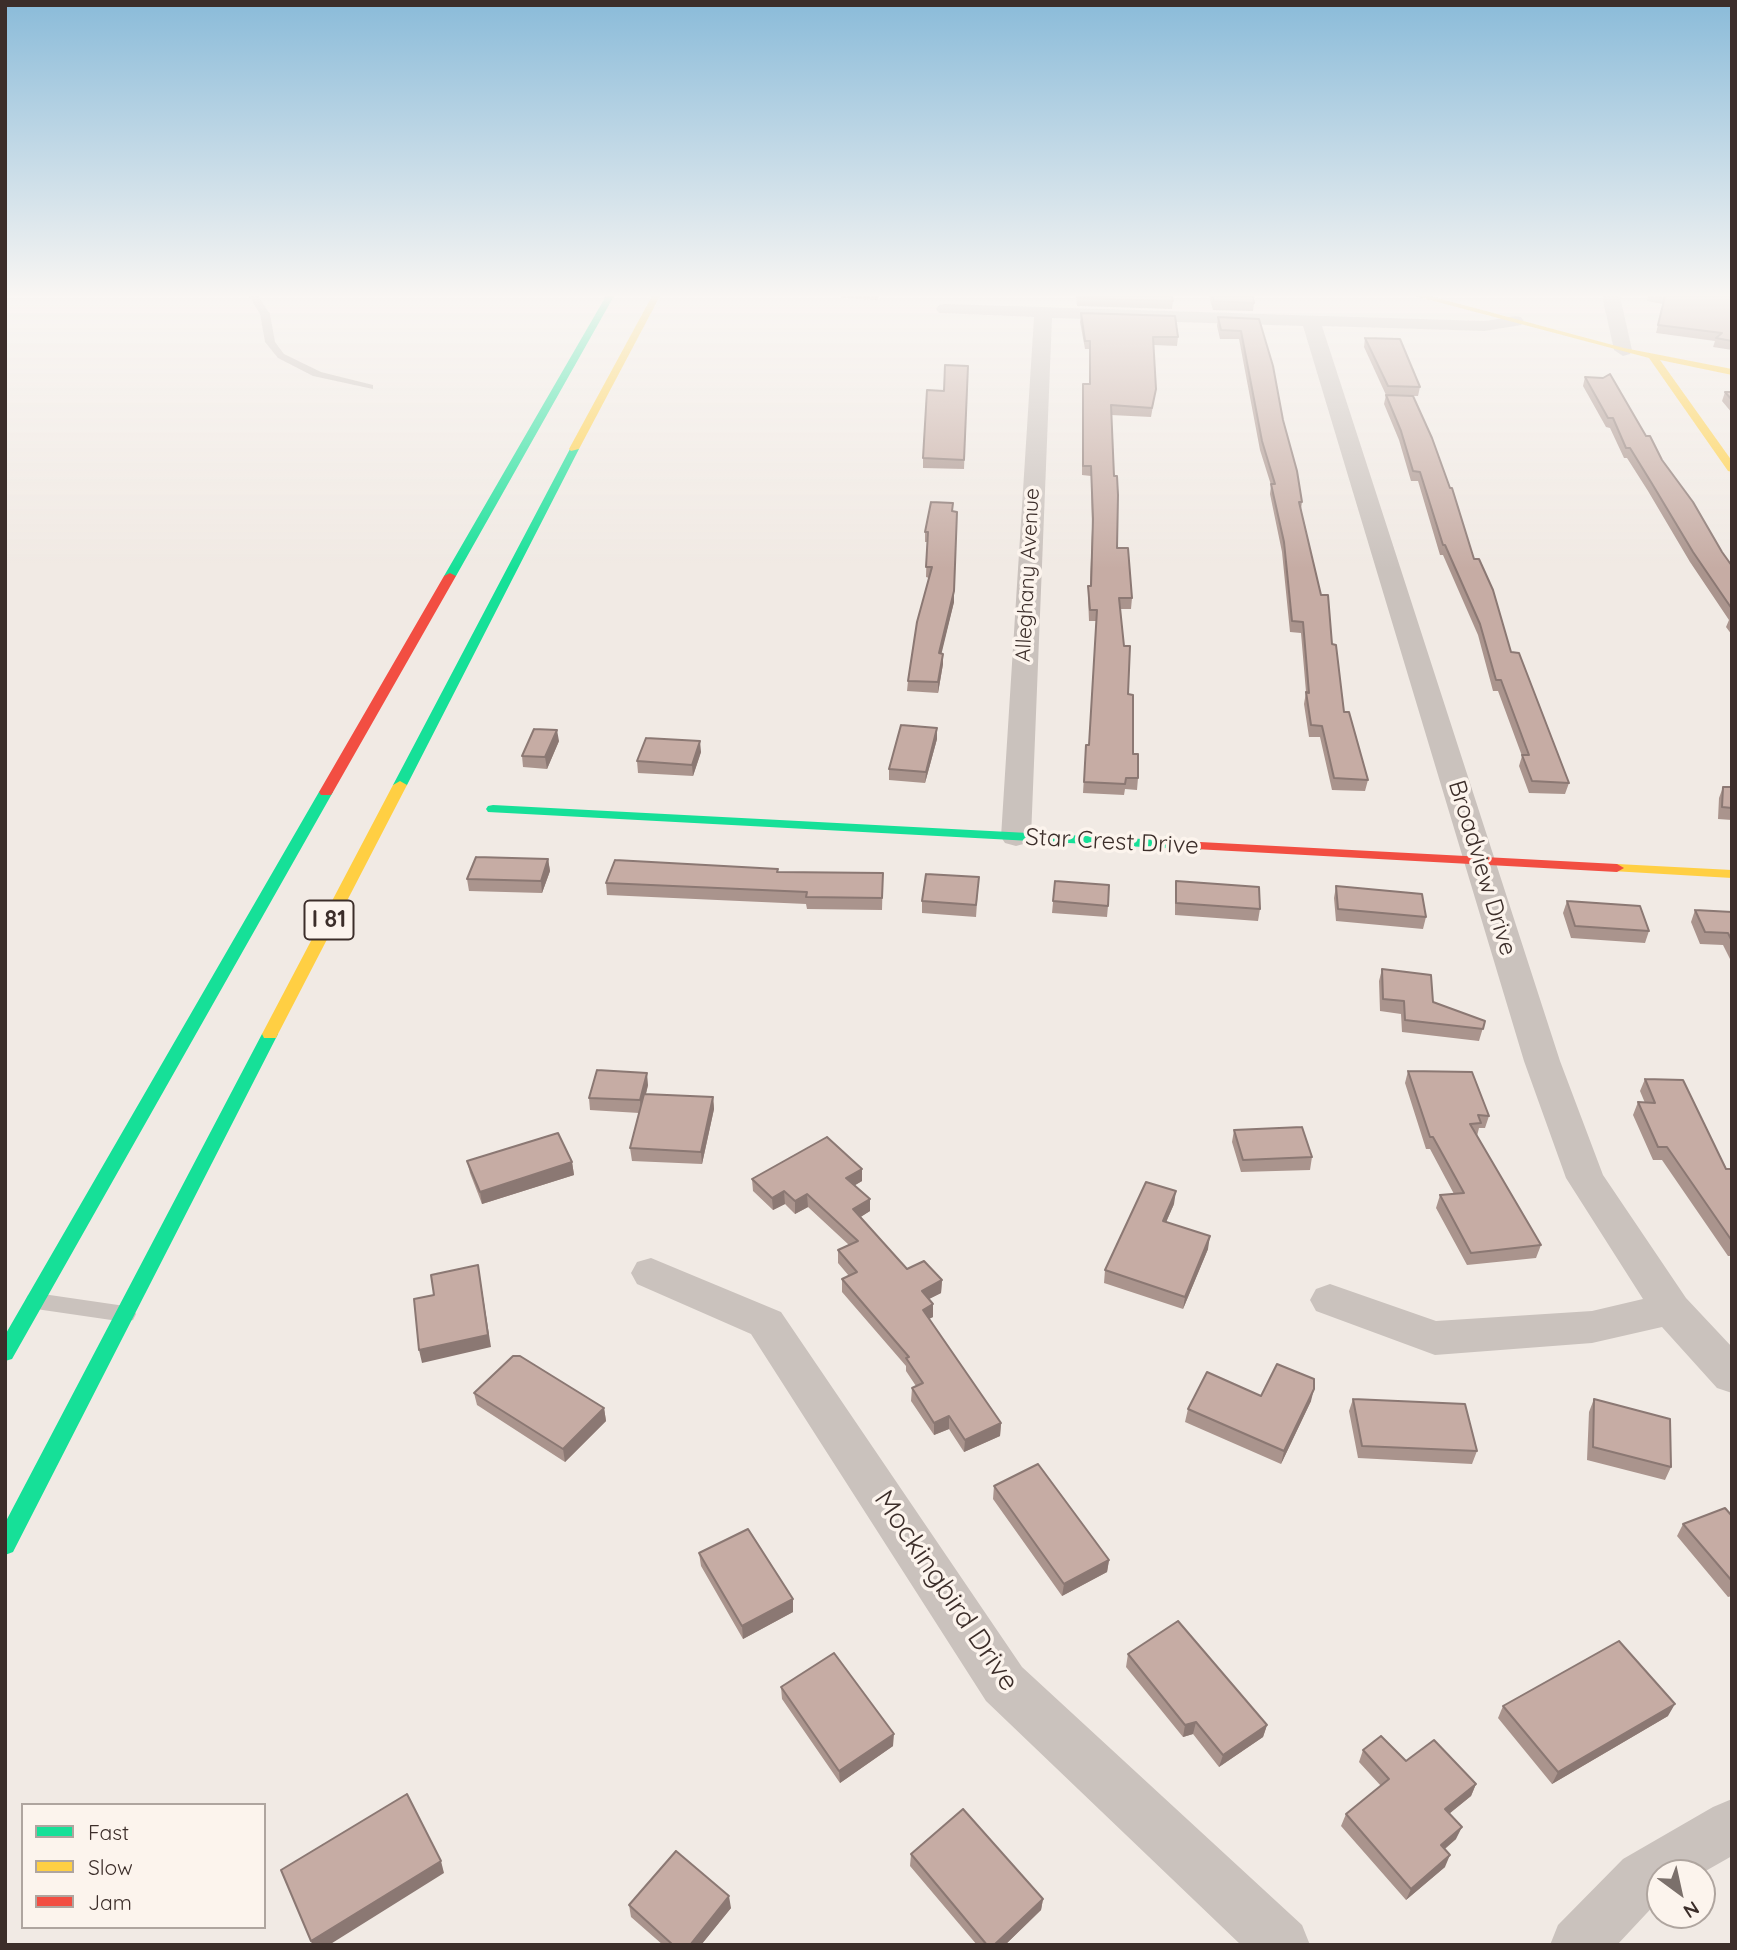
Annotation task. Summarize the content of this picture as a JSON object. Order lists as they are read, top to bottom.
{
  "streets": {
    "main road": ["Star Crest Drive", "I 81"],
    "street": ["Alleghany Avenue", "Broadview Drive", "Mockingbird Drive"]
  },
  "crossings": [
    ["Alleghany Avenue", "Star Crest Drive"],
    ["Star Crest Drive", "Broadview Drive"]
  ],
  "legend": ["Fast", "Slow", "Jam"],
  "north": "bottom right"
}
